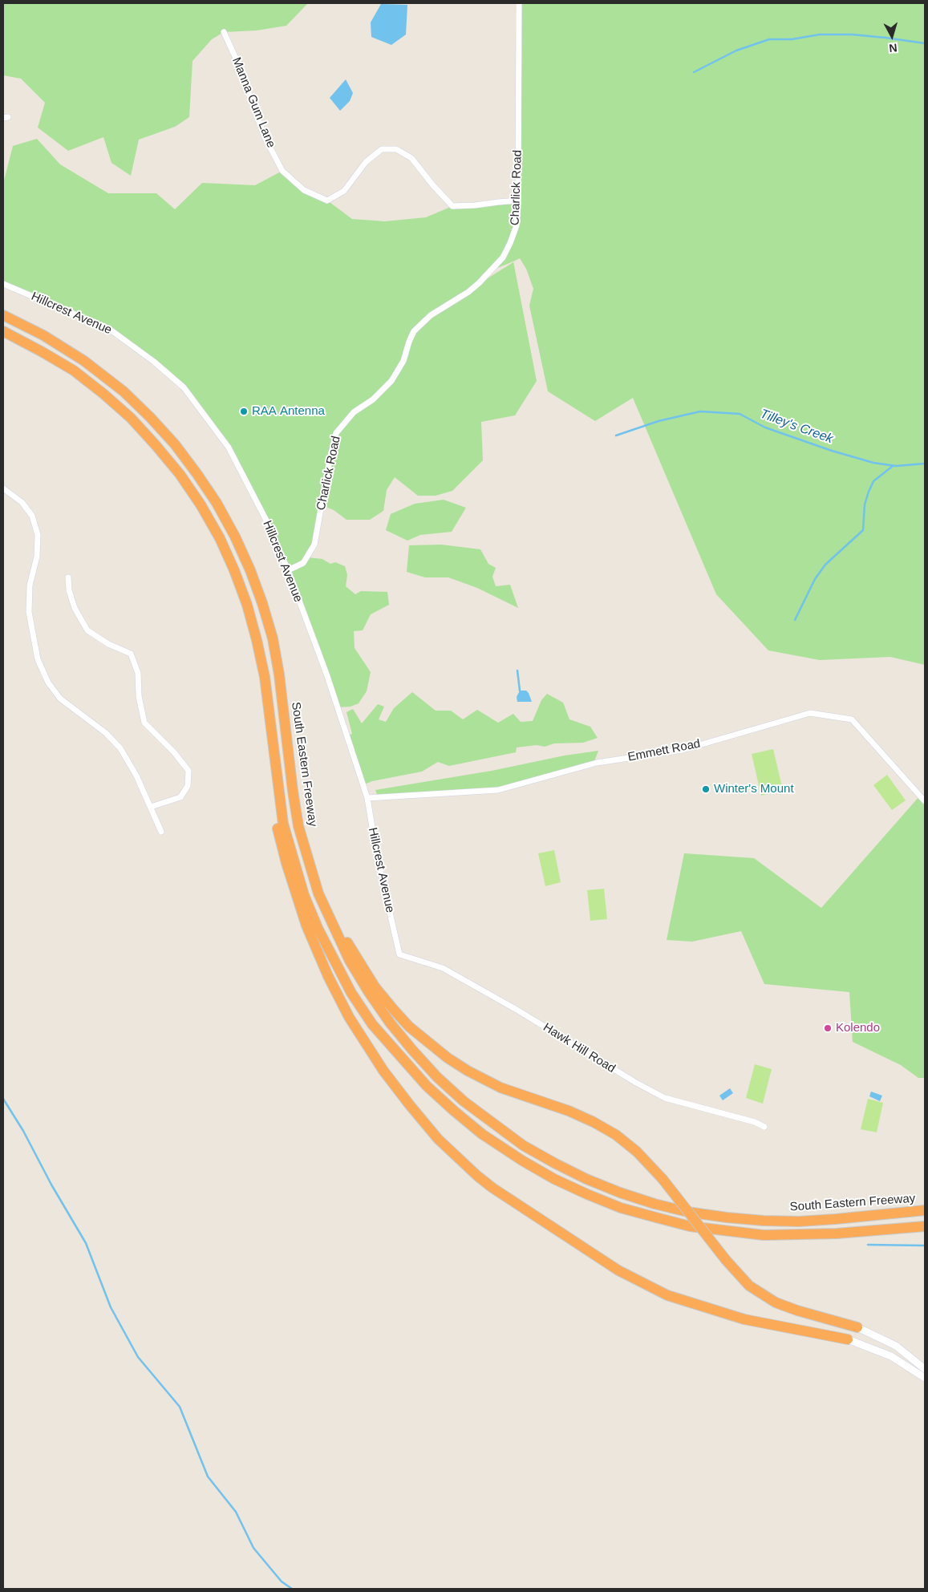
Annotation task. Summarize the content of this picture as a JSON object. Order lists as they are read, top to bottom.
{
  "streets": {
    "highway": ["South Eastern Freeway"],
    "street": [
      "Manna Gum Lane",
      "Charlick Road",
      "Hillcrest Avenue",
      "Emmett Road",
      "Hawk Hill Road"
    ]
  },
  "crossings": [
    ["Manna Gum Lane", "Charlick Road"],
    ["Charlick Road", "Hillcrest Avenue"],
    ["Hillcrest Avenue", "Emmett Road"],
    ["Hillcrest Avenue", "Hawk Hill Road"]
  ],
  "water": ["Tilley's Creek"],
  "places": ["RAA Antenna", "Winter's Mount", "Kolendo"],
  "north": "bottom"
}
